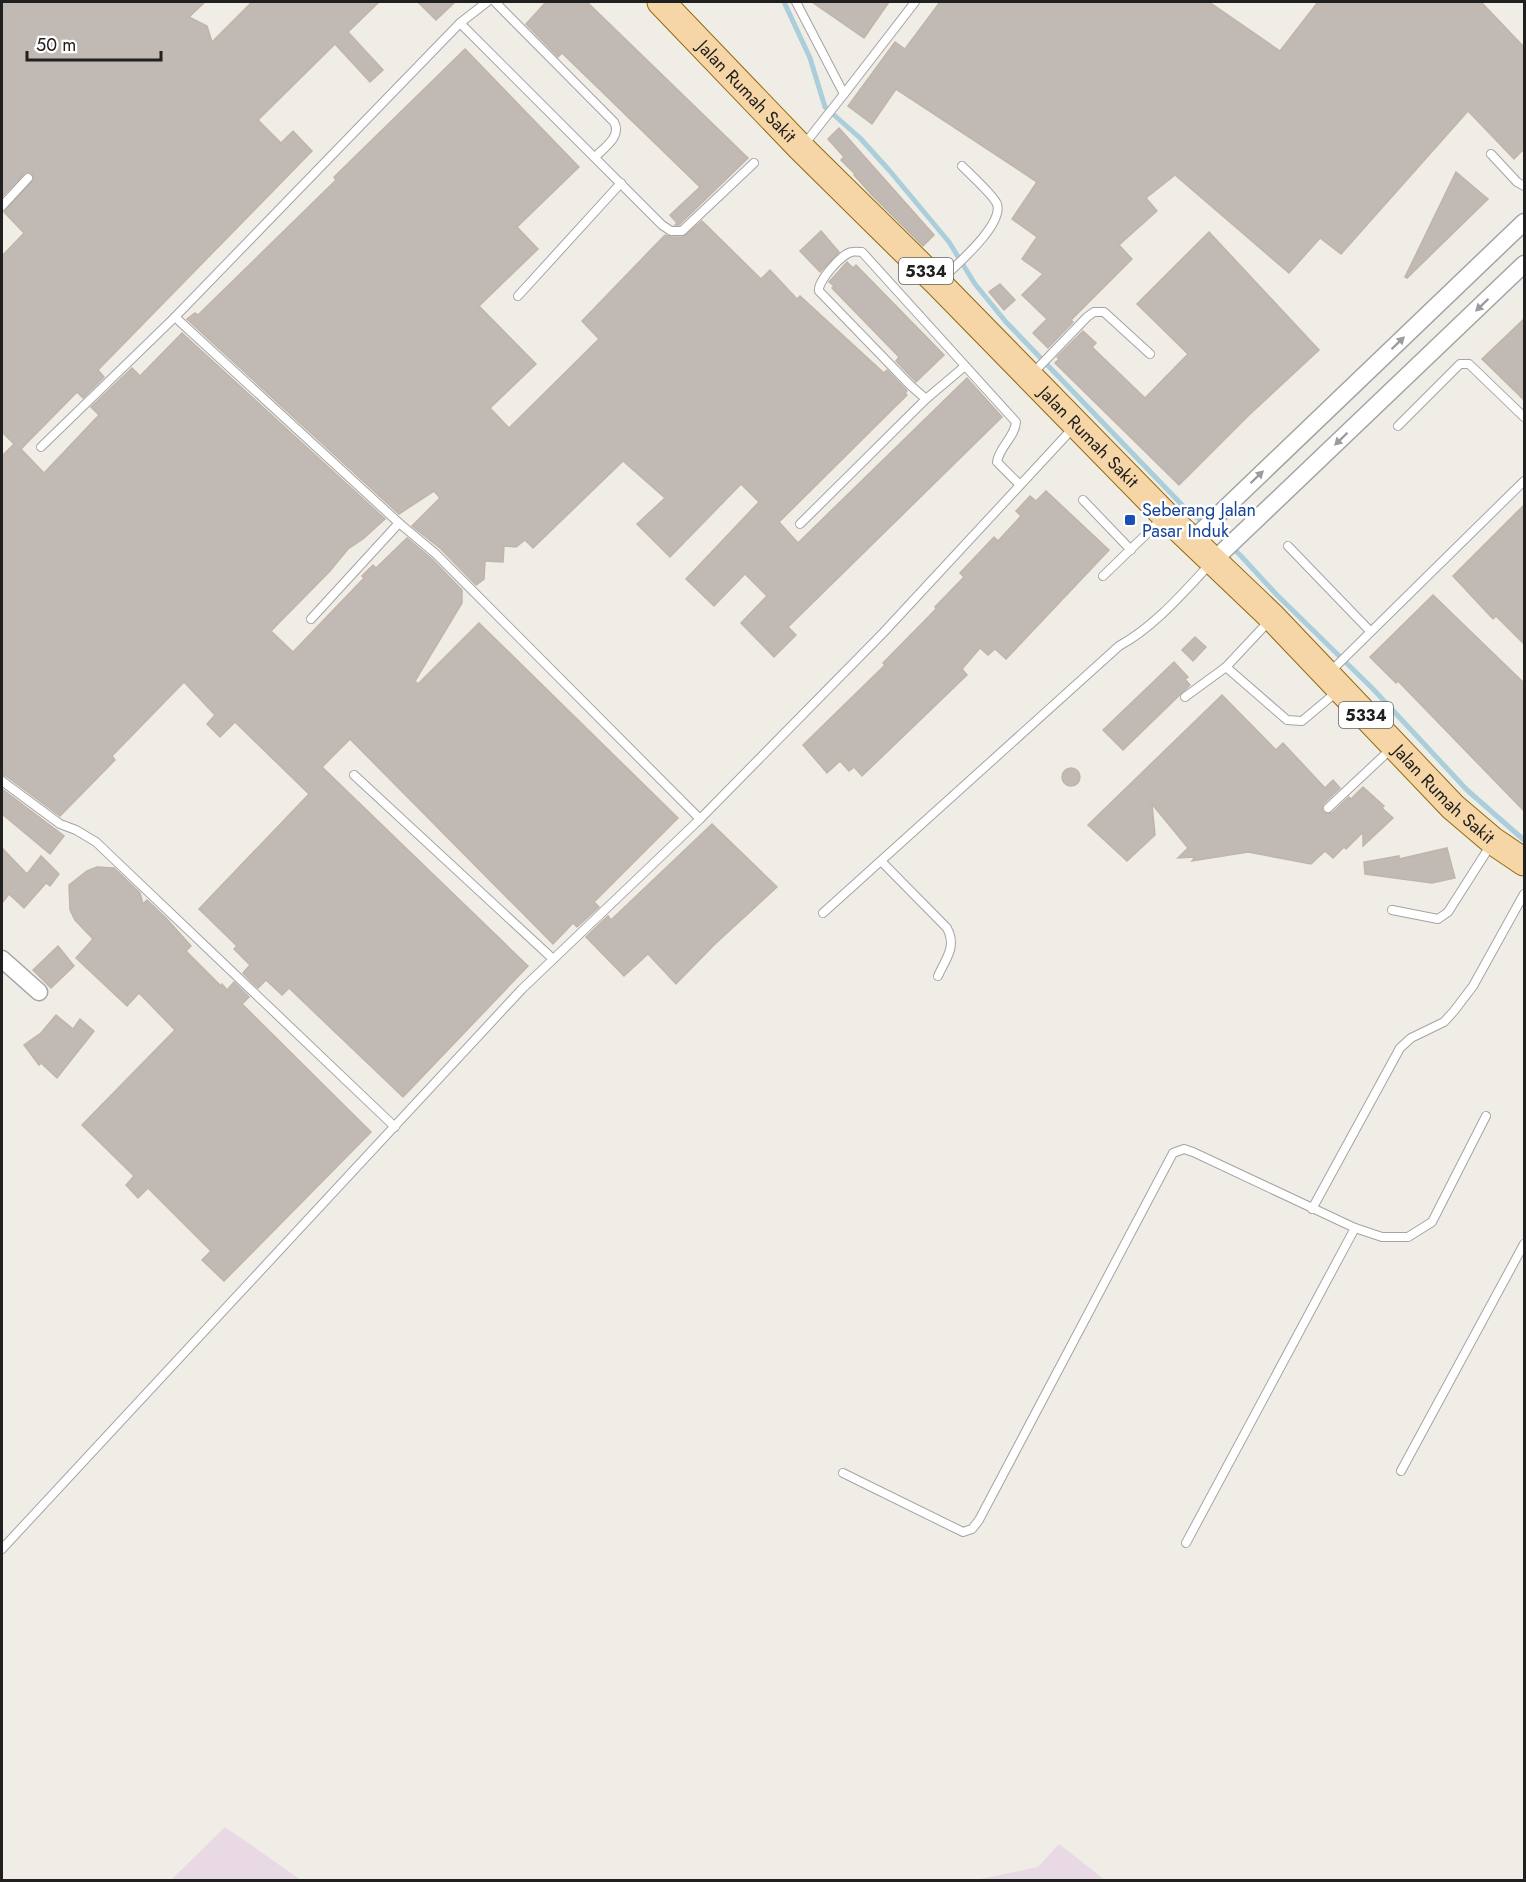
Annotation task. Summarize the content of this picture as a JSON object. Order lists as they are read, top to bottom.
{
  "streets": {
    "main road": ["Jalan Rumah Sakit", "5334"]
  },
  "places": {
    "transit": ["Seberang Jalan Pasar Induk"]
  },
  "scale_bar": "50 m"
}
